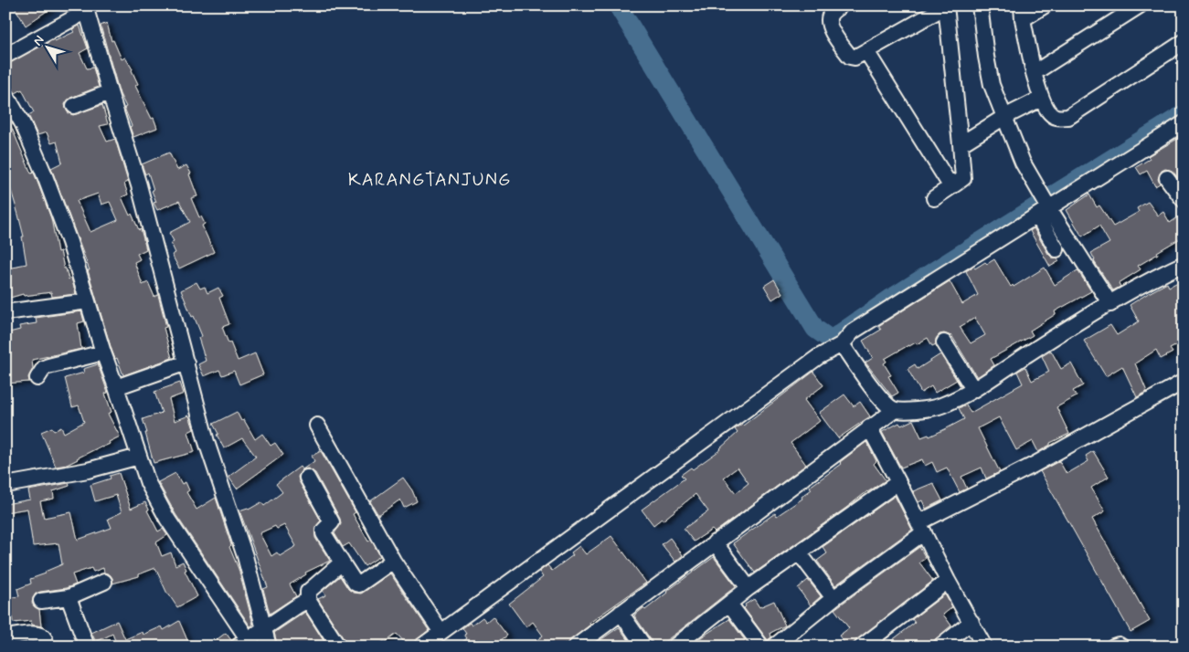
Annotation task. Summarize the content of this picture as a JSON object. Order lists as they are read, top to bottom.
{
  "districts": ["KARANGTANJUNG"],
  "north": "top left"
}
